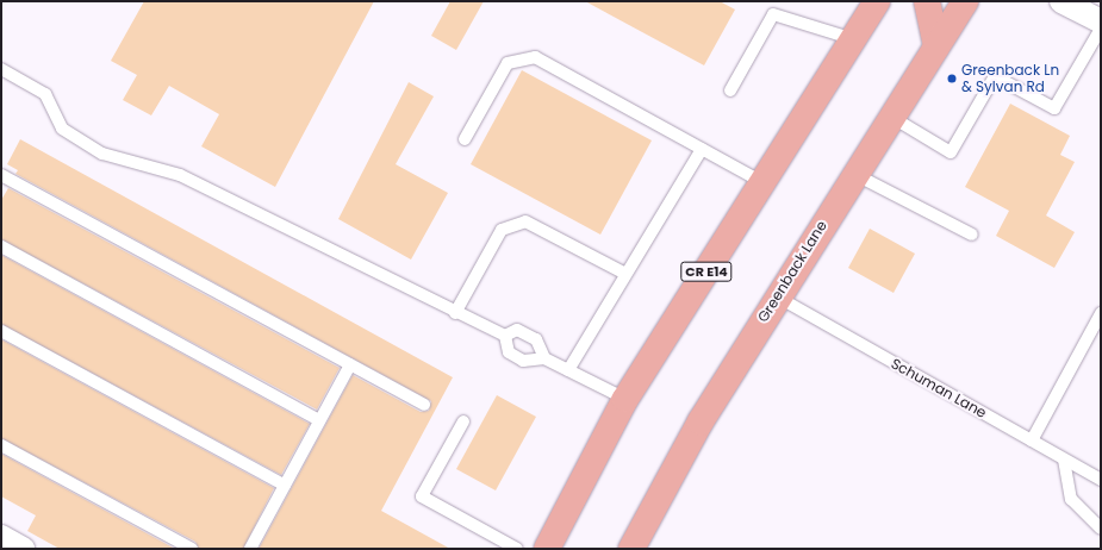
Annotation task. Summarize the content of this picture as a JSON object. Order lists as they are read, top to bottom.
{
  "streets": {
    "main road": ["CR E14", "Greenback Lane"],
    "lane": ["Schuman Lane"]
  },
  "crossings": [
    ["Greenback Lane", "Schuman Lane"]
  ],
  "places": ["Greenback Ln & Sylvan Rd"]
}
